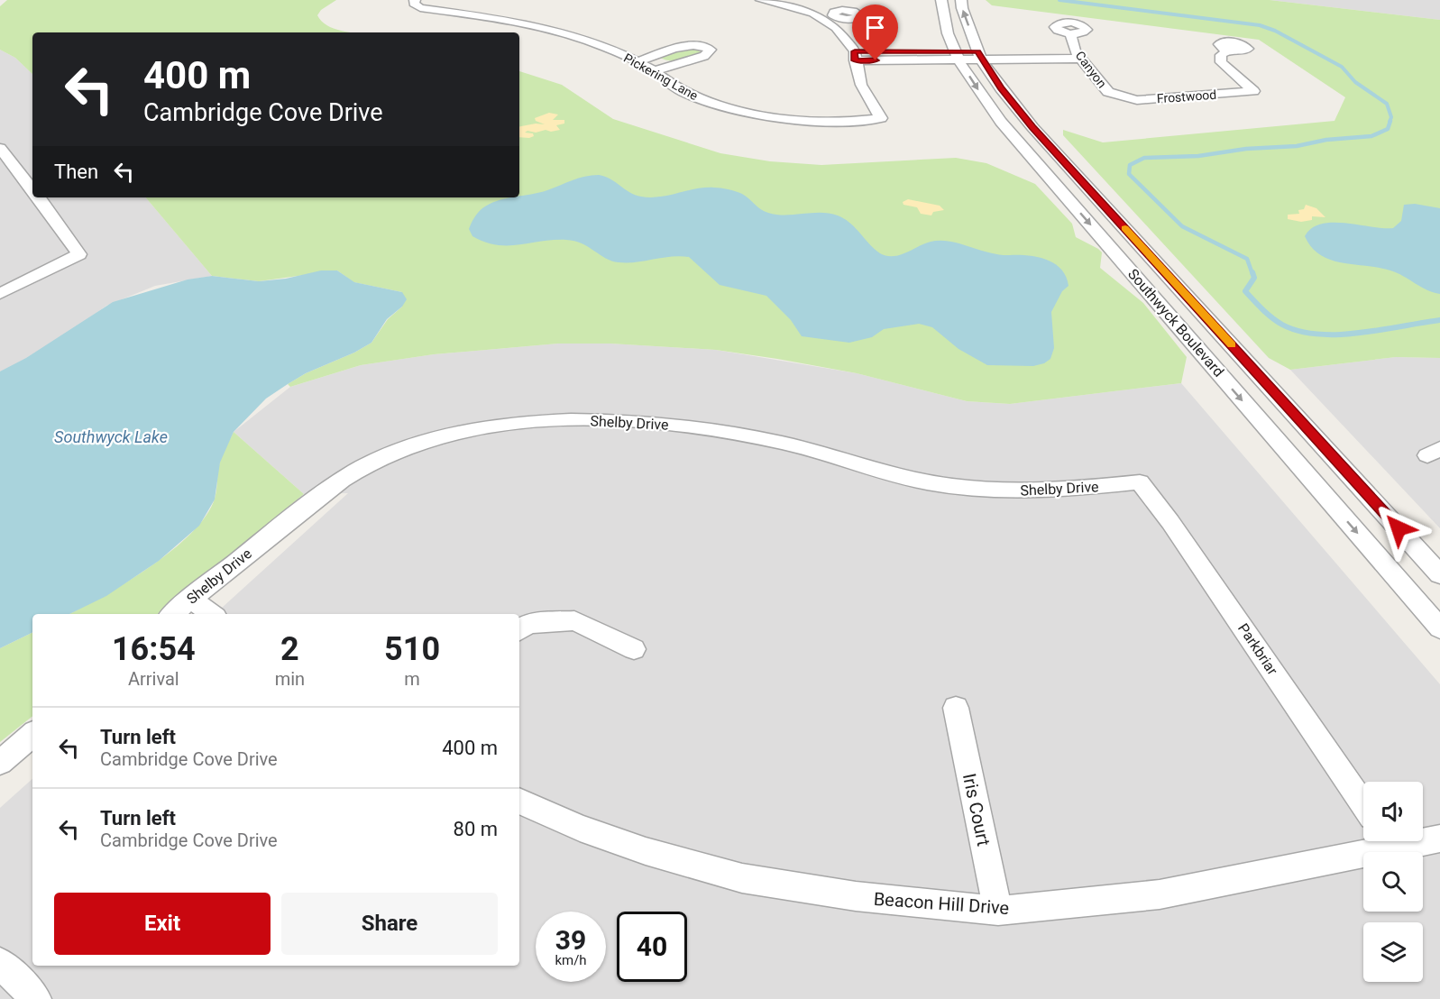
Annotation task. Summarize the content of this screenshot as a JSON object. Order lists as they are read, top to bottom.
{
  "streets": {
    "street": [
      "Canyon",
      "Pickering Lane",
      "Frostwood",
      "Southwyck Boulevard",
      "Shelby Drive",
      "Parkbriar",
      "Iris Court",
      "Beacon Hill Drive"
    ]
  },
  "crossings": [
    ["Canyon", "Frostwood"],
    ["Shelby Drive", "Parkbriar"],
    ["Iris Court", "Beacon Hill Drive"]
  ],
  "water": ["Southwyck Lake"],
  "page": {
    "turn": ["400 m", "Cambridge Cove Drive"],
    "then": "Then",
    "eta": [
      "16:54",
      "Arrival",
      "2",
      "min",
      "510",
      "m"
    ],
    "list": [
      {
        "name": "Turn left",
        "note": "Cambridge Cove Drive",
        "value": "400 m"
      },
      {
        "name": "Turn left",
        "note": "Cambridge Cove Drive",
        "value": "80 m"
      }
    ],
    "buttons": ["Exit", "Share"],
    "speed": "39 km/h",
    "limit": "40"
  }
}
